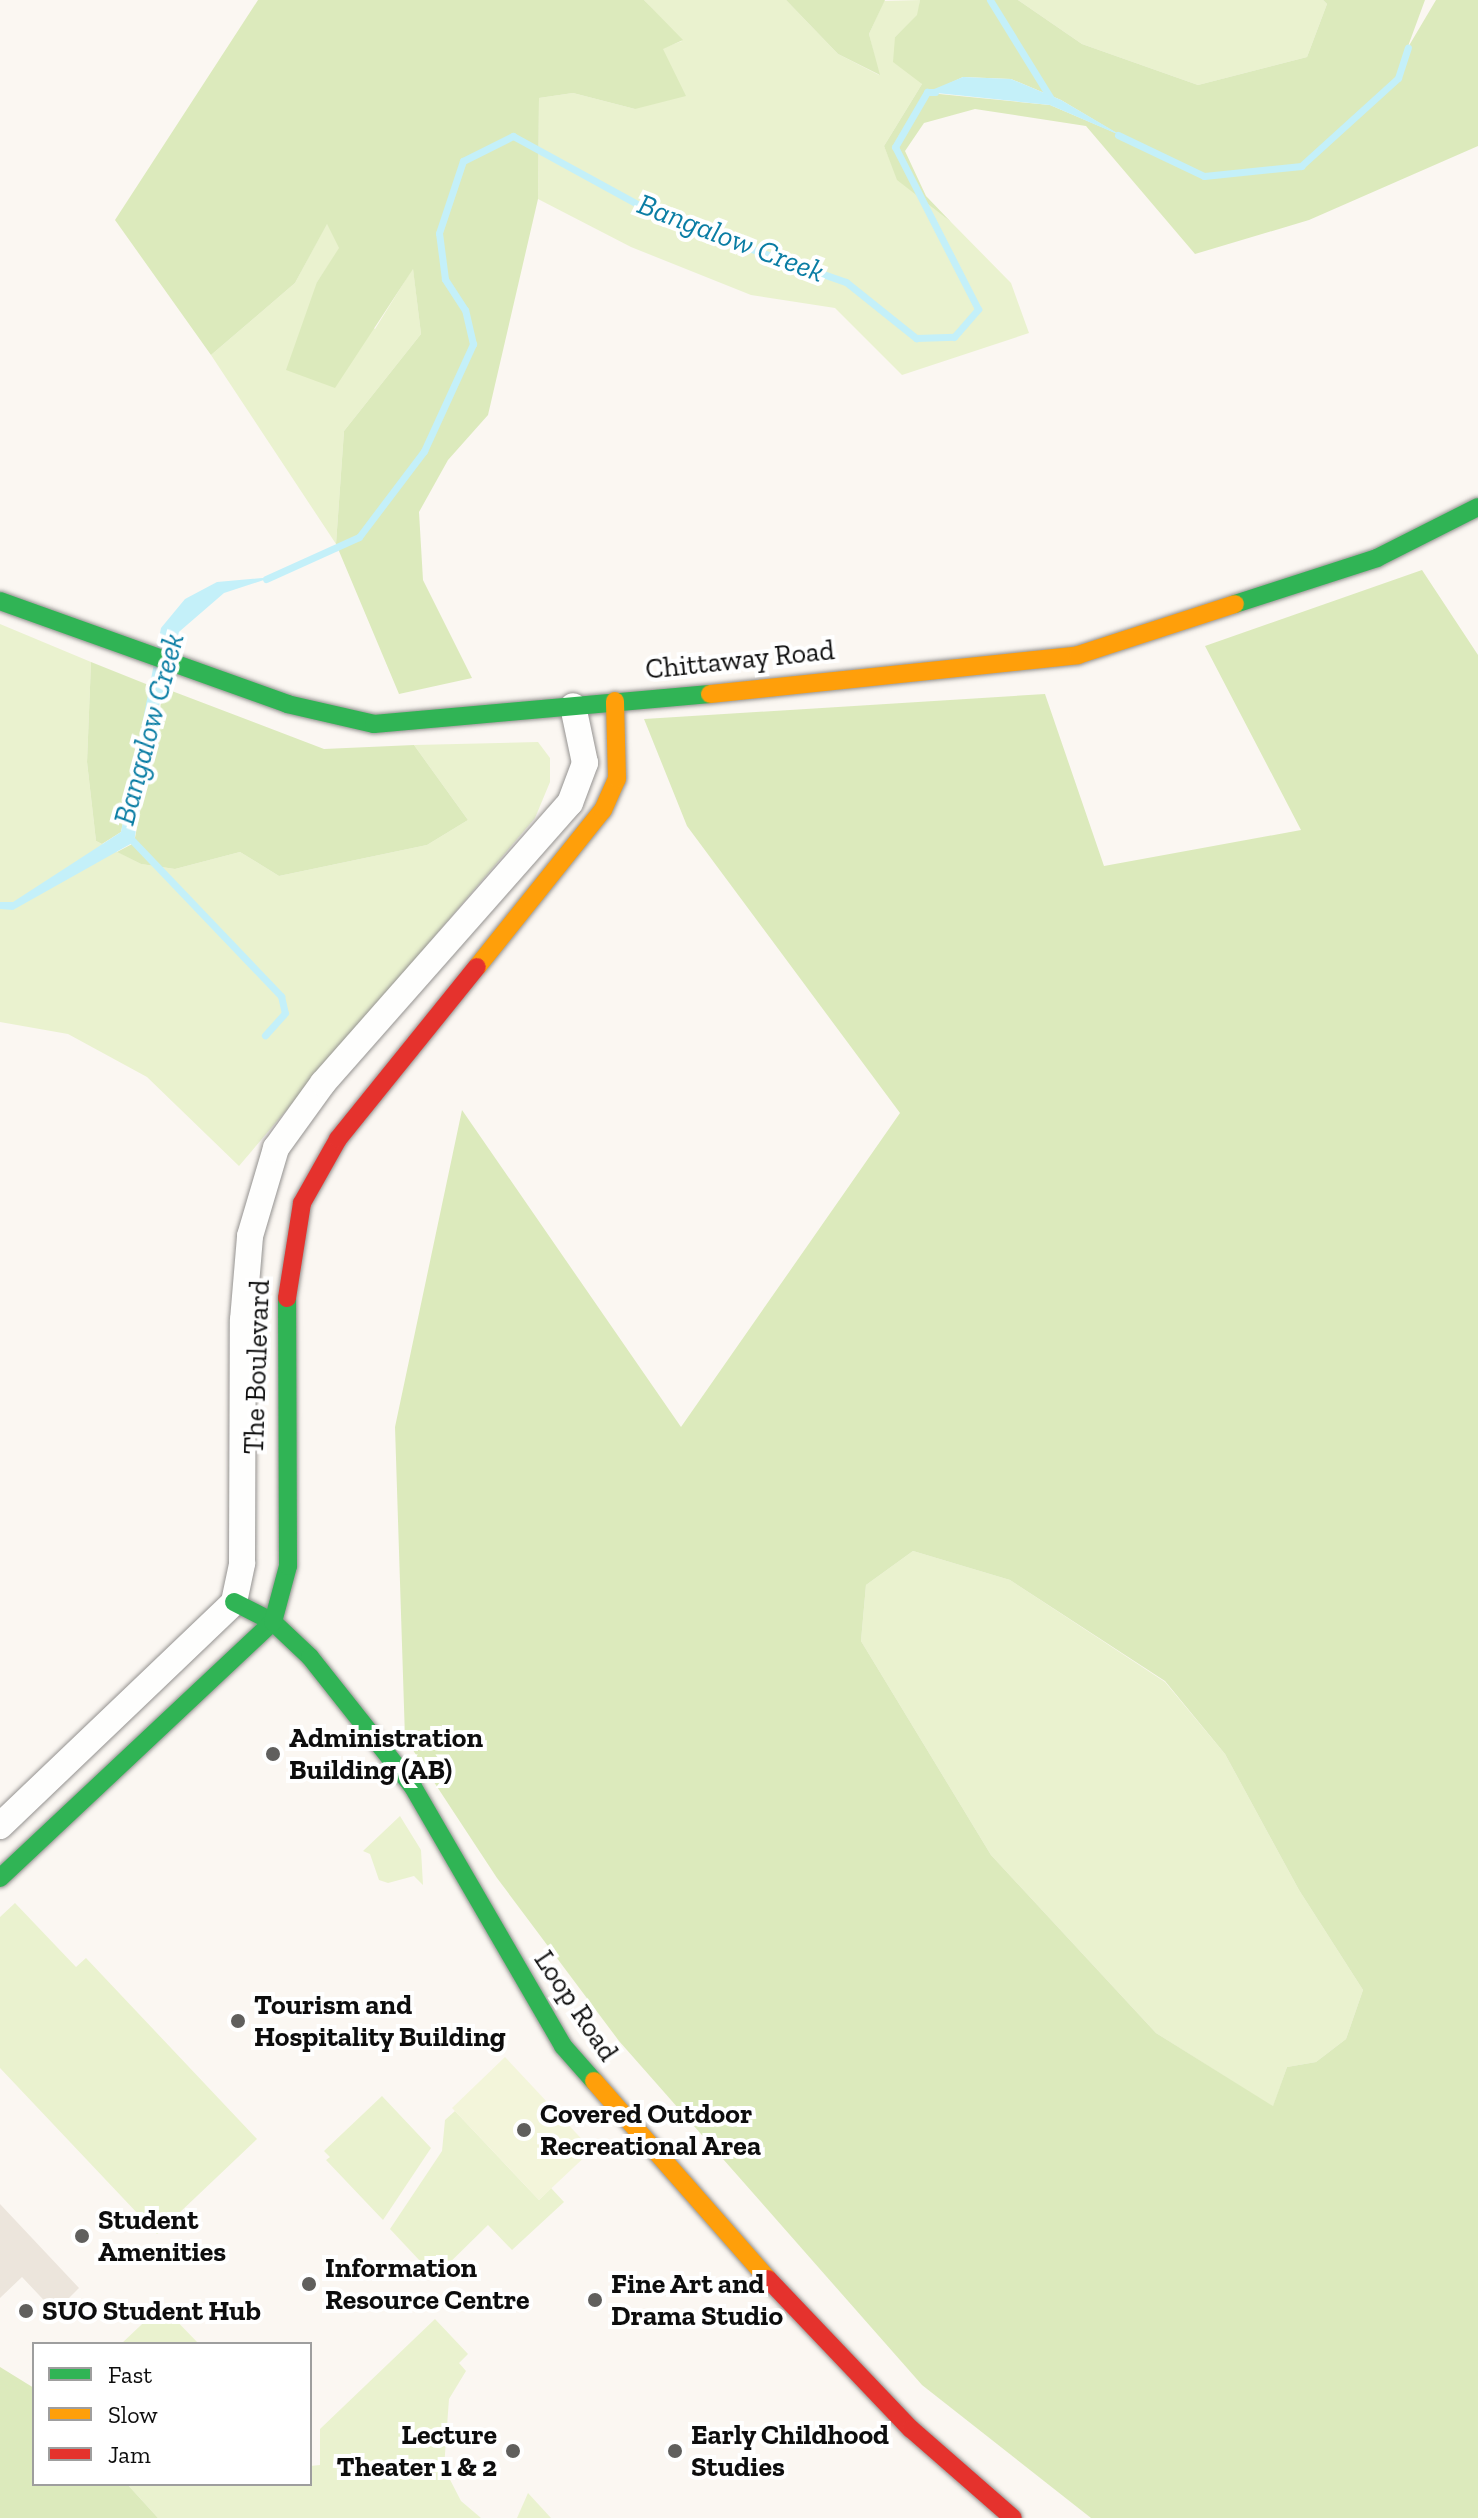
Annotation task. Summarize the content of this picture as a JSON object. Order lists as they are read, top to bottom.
{
  "streets": {
    "street": ["Chittaway Road", "The Boulevard", "Loop Road"]
  },
  "crossings": [
    ["Chittaway Road", "The Boulevard"],
    ["The Boulevard", "Loop Road"]
  ],
  "water": ["Bangalow Creek"],
  "places": [
    "Administration Building (AB)",
    "Tourism and Hospitality Building",
    "Covered Outdoor Recreational Area",
    "Student Amenities",
    "Information Resource Centre",
    "Fine Art and Drama Studio",
    "SUO Student Hub",
    "Lecture Theater 1 & 2",
    "Early Childhood Studies"
  ],
  "legend": ["Fast", "Slow", "Jam"]
}
